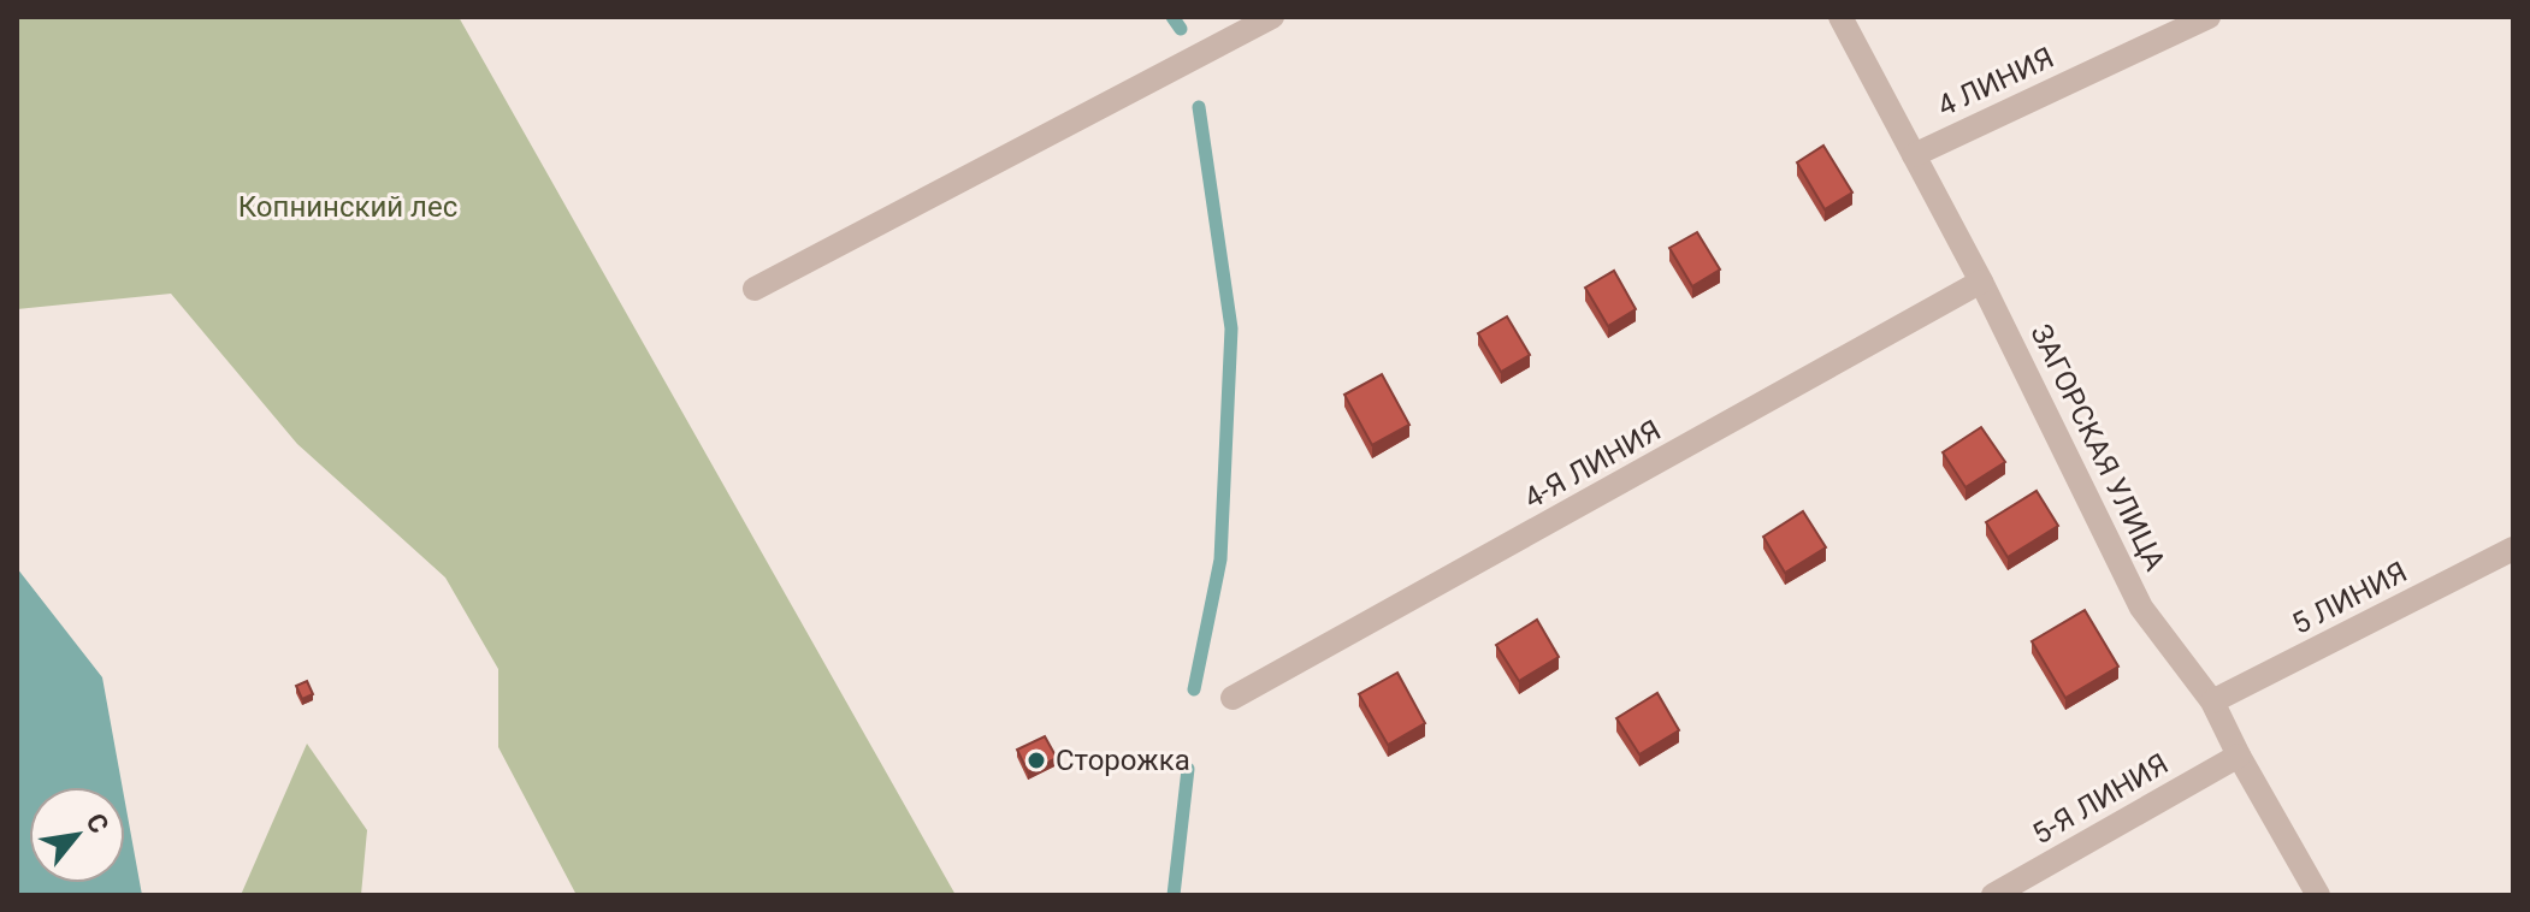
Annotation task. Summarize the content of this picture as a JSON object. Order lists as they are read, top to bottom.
{
  "streets": {
    "street": [
      "4 ЛИНИЯ",
      "ЗАГОРСКАЯ УЛИЦА",
      "4-Я ЛИНИЯ",
      "5 ЛИНИЯ",
      "5-Я ЛИНИЯ"
    ]
  },
  "crossings": [
    ["4 ЛИНИЯ", "ЗАГОРСКАЯ УЛИЦА"],
    ["ЗАГОРСКАЯ УЛИЦА", "4-Я ЛИНИЯ"],
    ["ЗАГОРСКАЯ УЛИЦА", "5 ЛИНИЯ"],
    ["ЗАГОРСКАЯ УЛИЦА", "5-Я ЛИНИЯ"]
  ],
  "parks": ["Копнинский лес"],
  "places": ["Сторожка"],
  "north": "top right"
}
